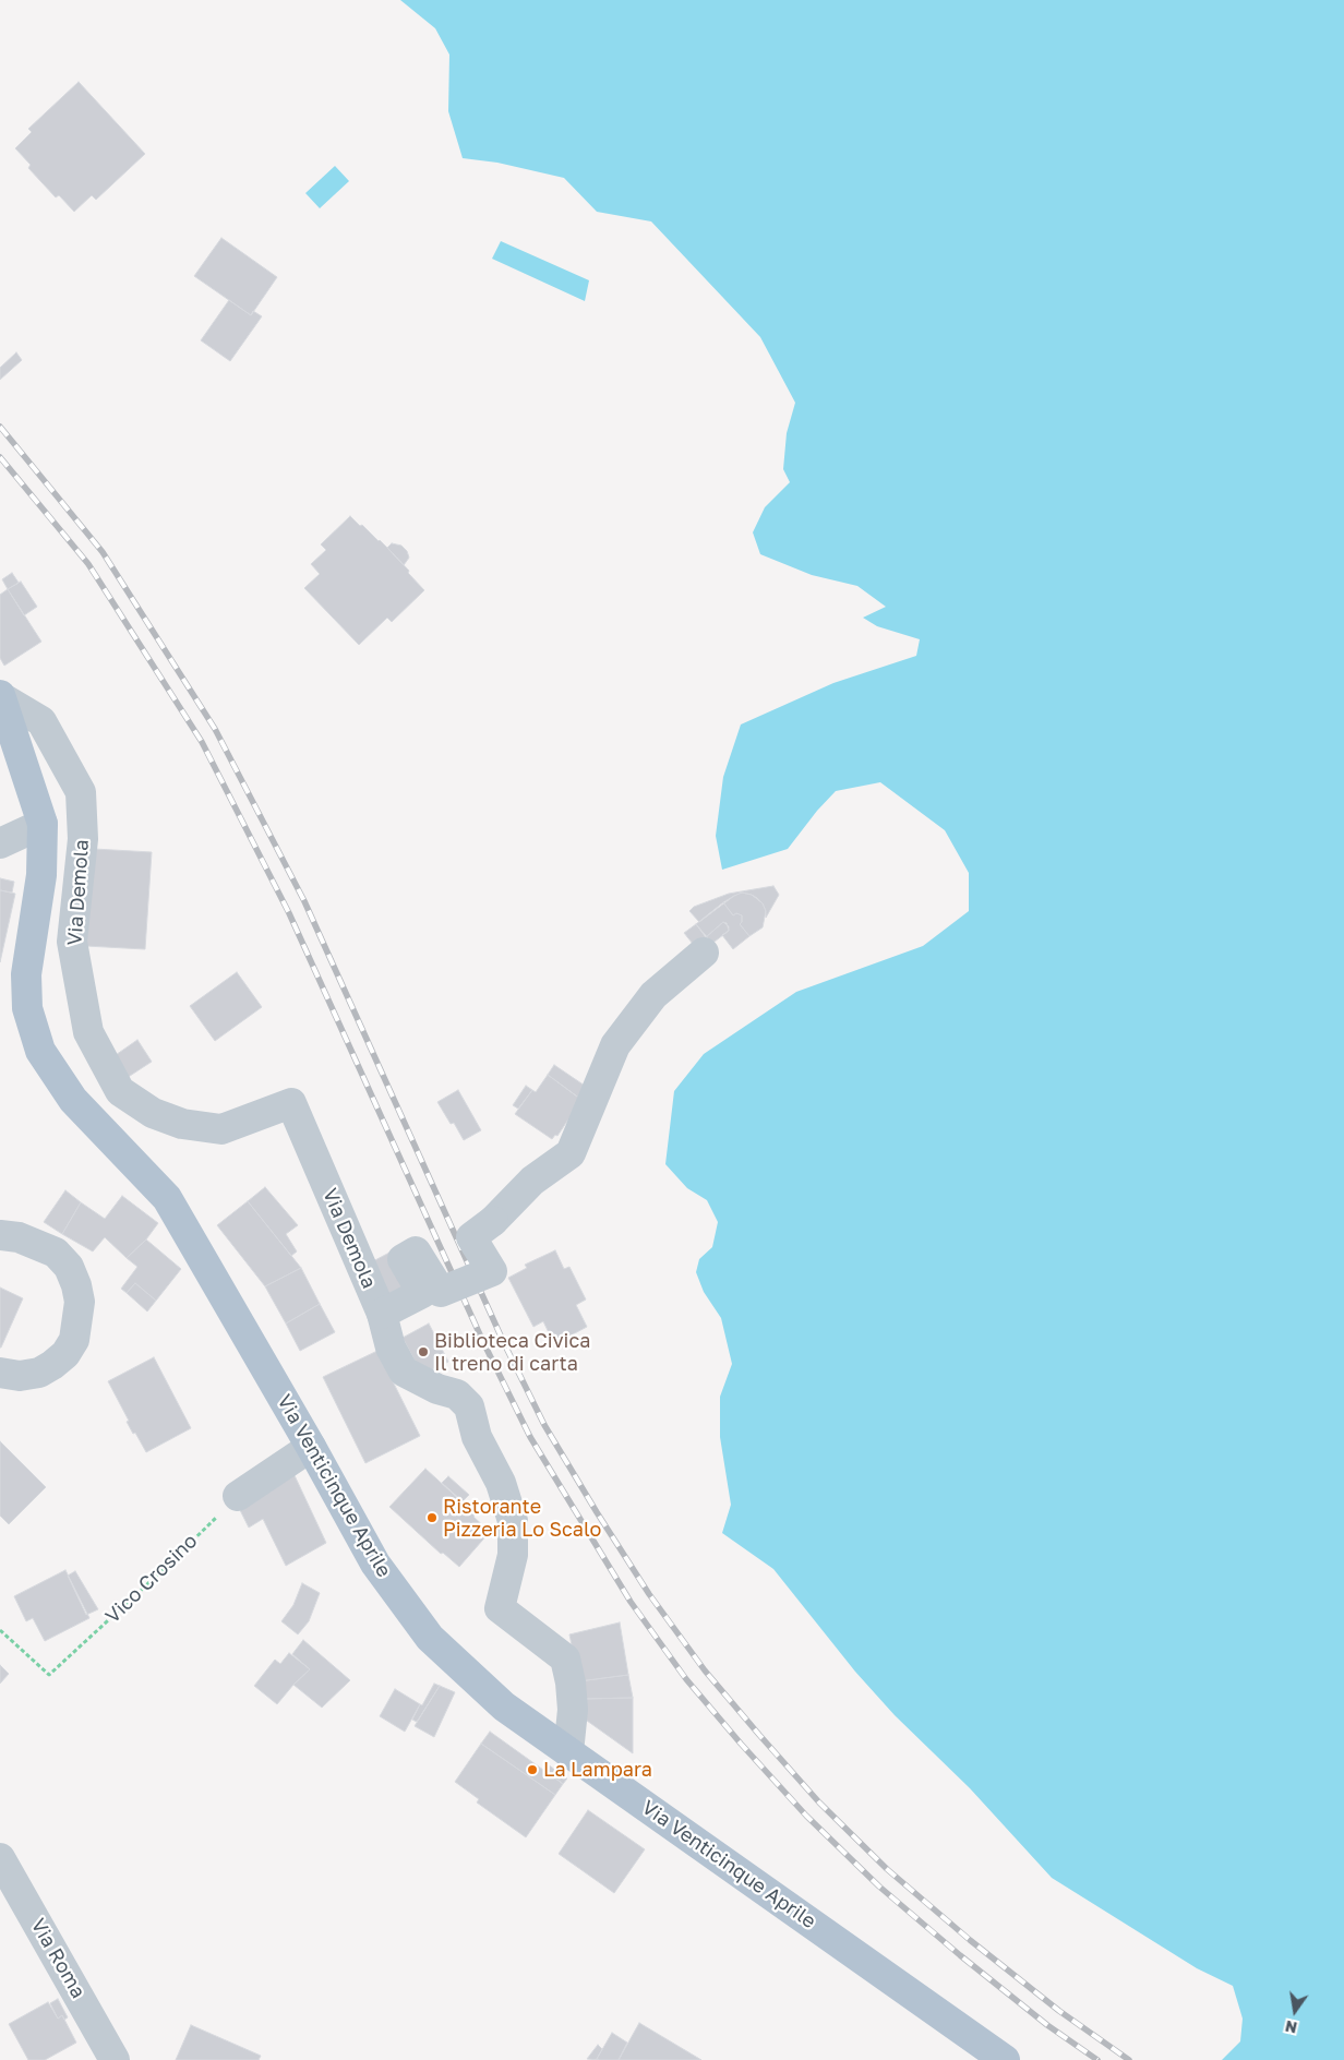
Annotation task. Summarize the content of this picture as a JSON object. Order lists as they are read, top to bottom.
{
  "streets": {
    "main road": ["Via Venticinque Aprile"],
    "street": ["Via Demola", "Via Roma"],
    "path": ["Vico Crosino"]
  },
  "crossings": [
    ["Via Demola", "Via Venticinque Aprile"]
  ],
  "places": ["Biblioteca Civica Il treno di carta", "Ristorante Pizzeria Lo Scalo", "La Lampara"],
  "north": "bottom"
}
